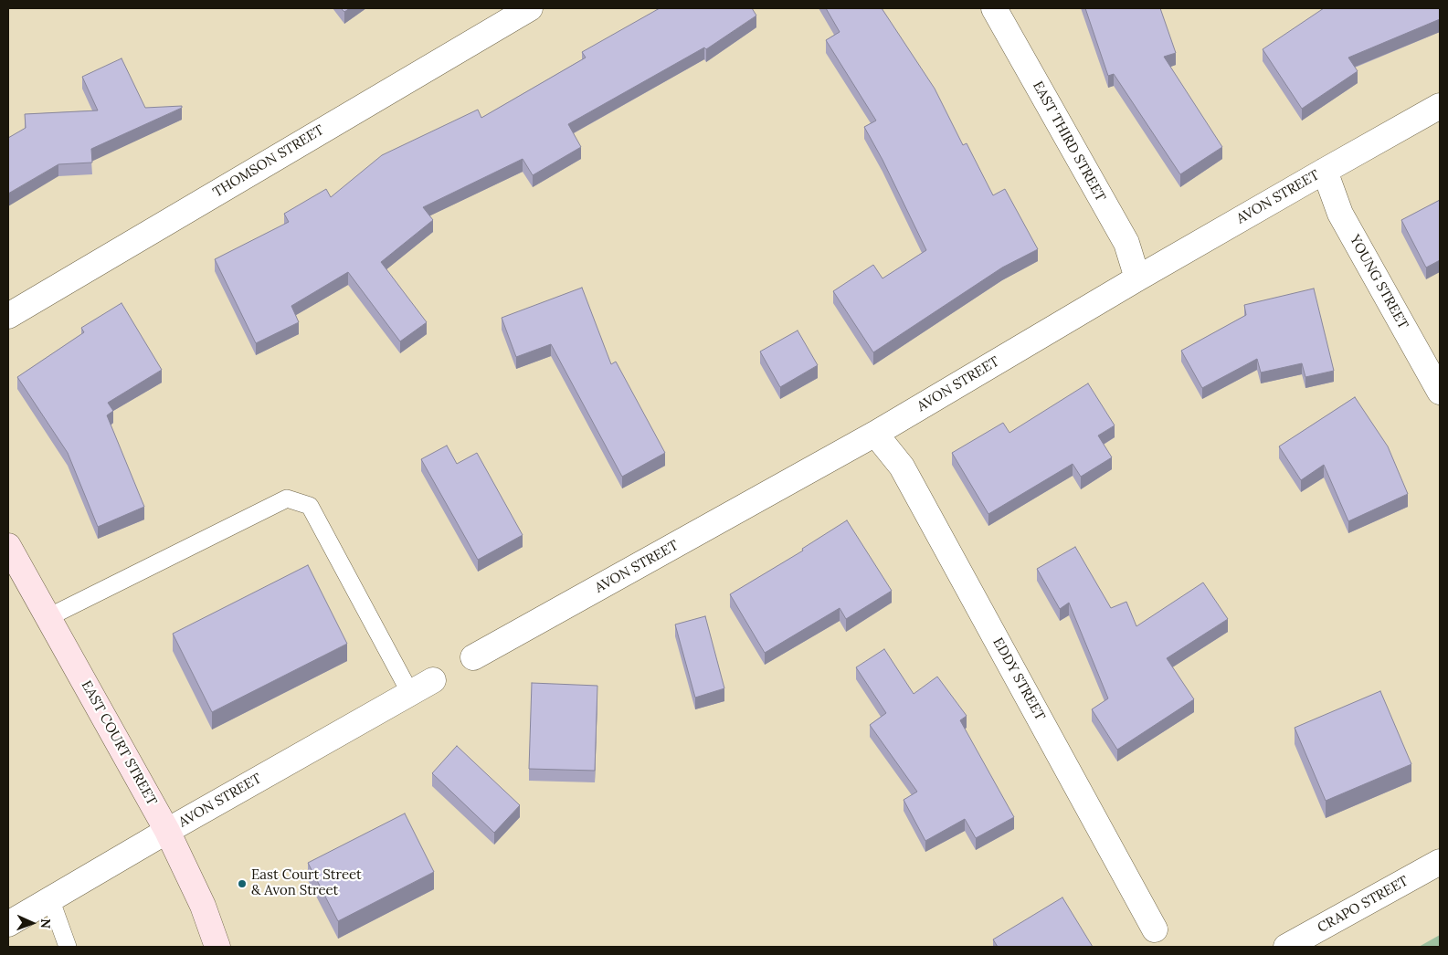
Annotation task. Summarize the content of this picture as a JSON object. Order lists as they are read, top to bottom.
{
  "streets": {
    "main road": ["EAST COURT STREET"],
    "street": [
      "EAST THIRD STREET",
      "THOMSON STREET",
      "AVON STREET",
      "YOUNG STREET",
      "EDDY STREET",
      "CRAPO STREET"
    ]
  },
  "crossings": [
    ["EAST THIRD STREET", "AVON STREET"],
    ["AVON STREET", "YOUNG STREET"],
    ["AVON STREET", "EDDY STREET"],
    ["AVON STREET", "EAST COURT STREET"]
  ],
  "places": ["East Court Street & Avon Street"],
  "north": "right"
}
